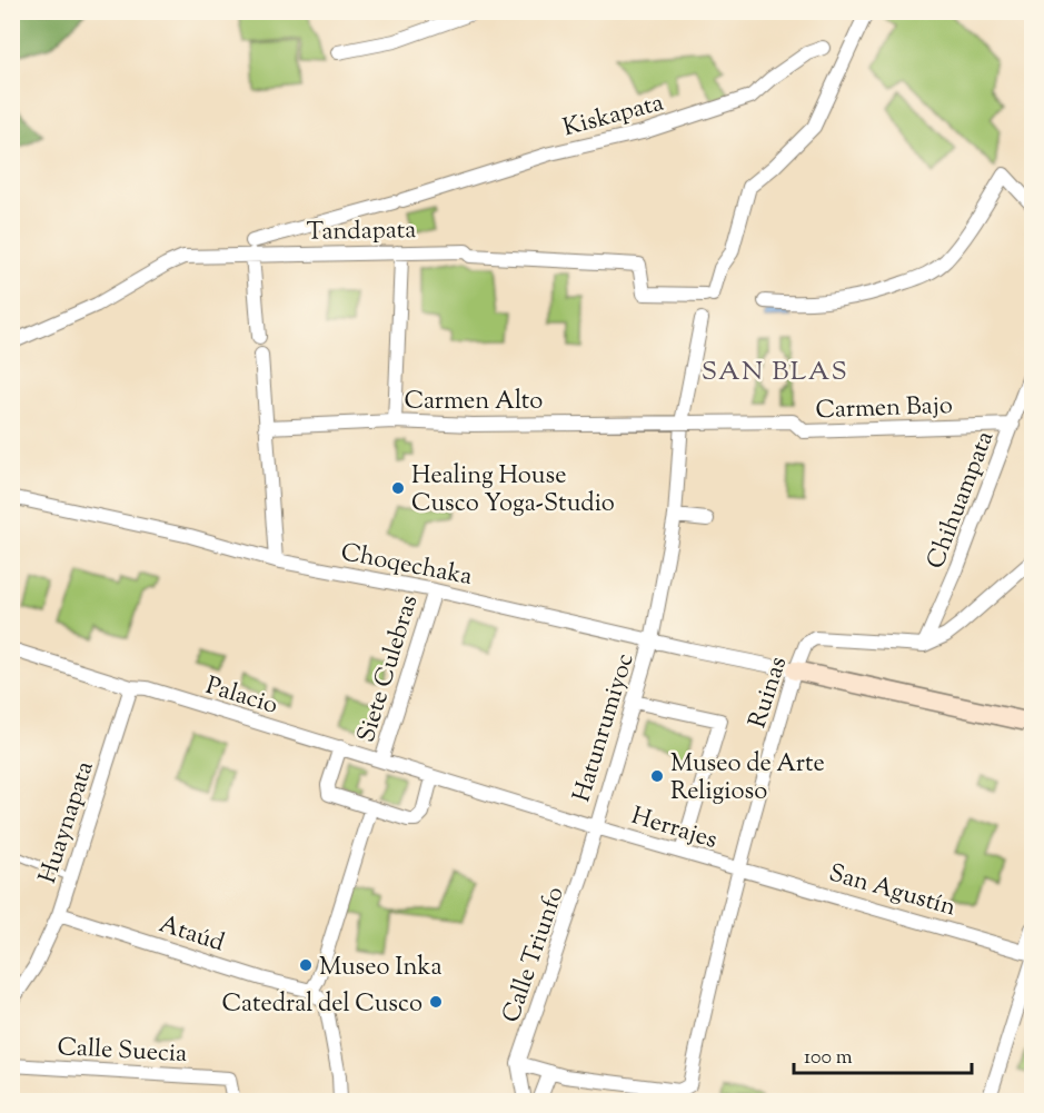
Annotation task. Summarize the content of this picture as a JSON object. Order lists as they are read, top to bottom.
{
  "streets": {
    "street": [
      "Kiskapata",
      "Tandapata",
      "Carmen Alto",
      "Carmen Bajo",
      "Chihuampata",
      "Choqechaka",
      "Siete Culebras",
      "Ruinas",
      "Palacio",
      "Hatunrumiyoc",
      "Huaynapata",
      "Herrajes",
      "San Agustín",
      "Ataúd",
      "Calle Triunfo",
      "Calle Suecia"
    ]
  },
  "crossings": [
    ["Kiskapata", "Tandapata"],
    ["Carmen Alto", "Carmen Bajo"],
    ["Carmen Alto", "Hatunrumiyoc"],
    ["Carmen Bajo", "Chihuampata"],
    ["Carmen Bajo", "Hatunrumiyoc"],
    ["Chihuampata", "Ruinas"],
    ["Choqechaka", "Siete Culebras"],
    ["Choqechaka", "Ruinas"],
    ["Choqechaka", "Hatunrumiyoc"],
    ["Siete Culebras", "Palacio"],
    ["Ruinas", "Herrajes"],
    ["Ruinas", "San Agustín"],
    ["Ruinas", "Calle Triunfo"],
    ["Palacio", "Huaynapata"],
    ["Hatunrumiyoc", "Herrajes"],
    ["Hatunrumiyoc", "Calle Triunfo"],
    ["Huaynapata", "Ataúd"],
    ["Herrajes", "San Agustín"],
    ["Herrajes", "Calle Triunfo"]
  ],
  "districts": ["SAN BLAS"],
  "places": [
    "Healing House Cusco Yoga-Studio",
    "Museo de Arte Religioso",
    "Museo Inka",
    "Catedral del Cusco"
  ],
  "scale_bar": "100 m"
}
